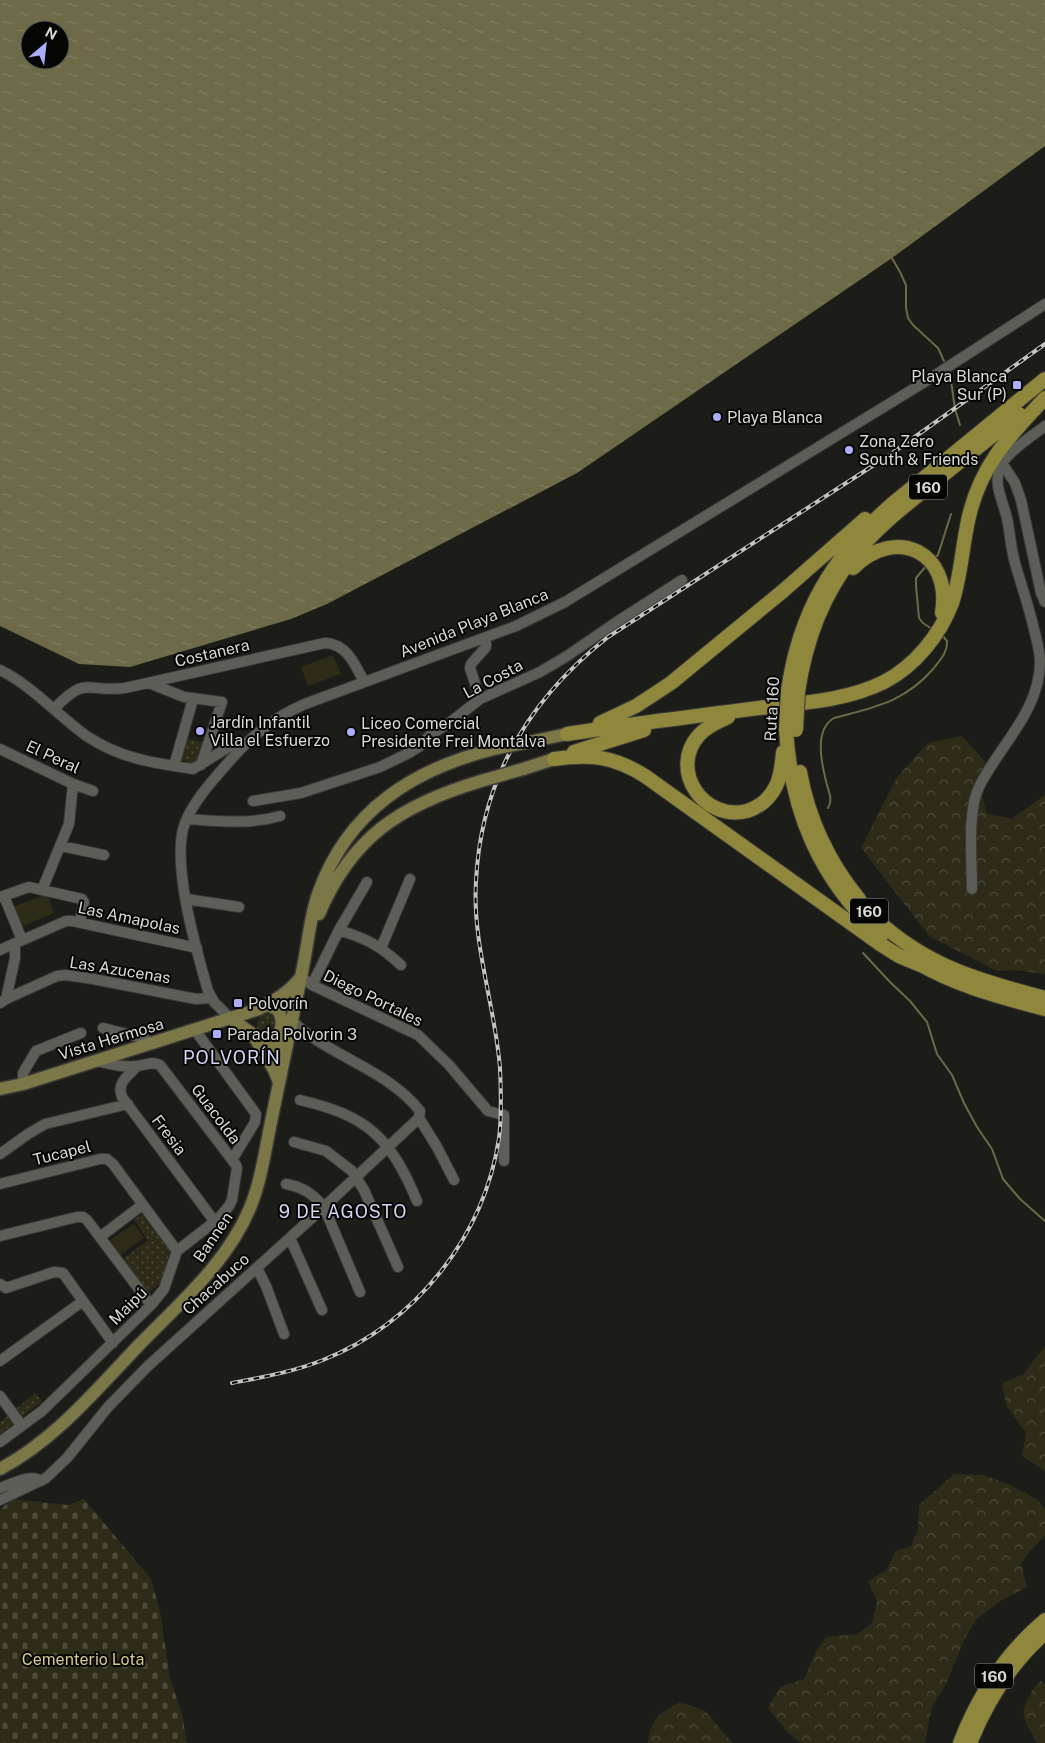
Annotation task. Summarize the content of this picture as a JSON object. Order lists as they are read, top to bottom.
{
  "streets": {
    "highway": ["160", "Ruta 160"],
    "main road": ["Vista Hermosa", "Bannen"],
    "street": [
      "Avenida Playa Blanca",
      "Costanera",
      "La Costa",
      "El Peral",
      "Las Amapolas",
      "Las Azucenas",
      "Diego Portales",
      "Guacolda",
      "Fresia",
      "Tucapel",
      "Chacabuco",
      "Maipú"
    ]
  },
  "crossings": [
    ["Avenida Playa Blanca", "Costanera"],
    ["Avenida Playa Blanca", "Las Amapolas"],
    ["Avenida Playa Blanca", "Las Azucenas"],
    ["Avenida Playa Blanca", "Vista Hermosa"],
    ["Diego Portales", "Vista Hermosa"],
    ["Diego Portales", "Bannen"],
    ["Vista Hermosa", "Guacolda"],
    ["Vista Hermosa", "Bannen"],
    ["Guacolda", "Fresia"],
    ["Tucapel", "Maipú"]
  ],
  "districts": ["POLVORÍN", "9 DE AGOSTO"],
  "parks": ["Cementerio Lota"],
  "places": {
    "transit": ["Playa Blanca Sur (P)", "Polvorín", "Parada Polvorin 3"],
    "other": [
      "Playa Blanca",
      "Zona Zero South & Friends",
      "Jardín Infantil Villa el Esfuerzo",
      "Liceo Comercial Presidente Frei Montalva"
    ]
  },
  "north": "top right"
}
